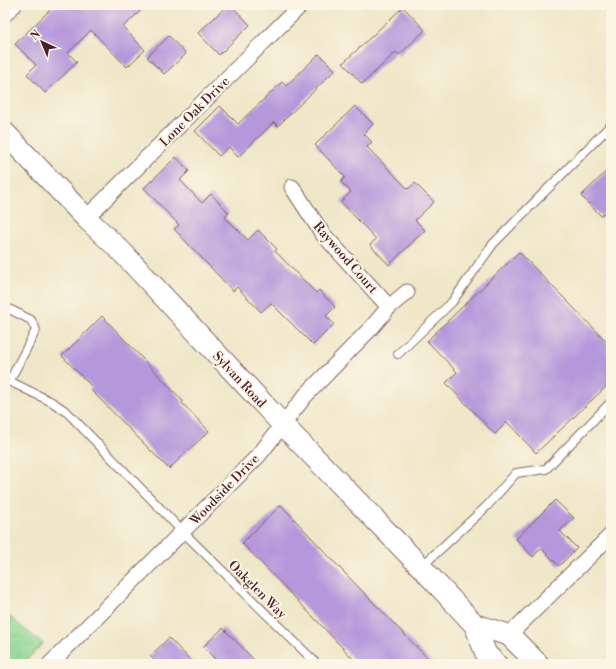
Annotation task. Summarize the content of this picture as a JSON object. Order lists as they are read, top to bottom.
{
  "streets": {
    "main road": ["Sylvan Road"],
    "street": ["Lone Oak Drive", "Raywood Court", "Woodside Drive"],
    "lane": ["Oakglen Way"]
  },
  "crossings": [
    ["Lone Oak Drive", "Sylvan Road"],
    ["Raywood Court", "Woodside Drive"],
    ["Sylvan Road", "Woodside Drive"],
    ["Woodside Drive", "Oakglen Way"]
  ],
  "north": "top left"
}
